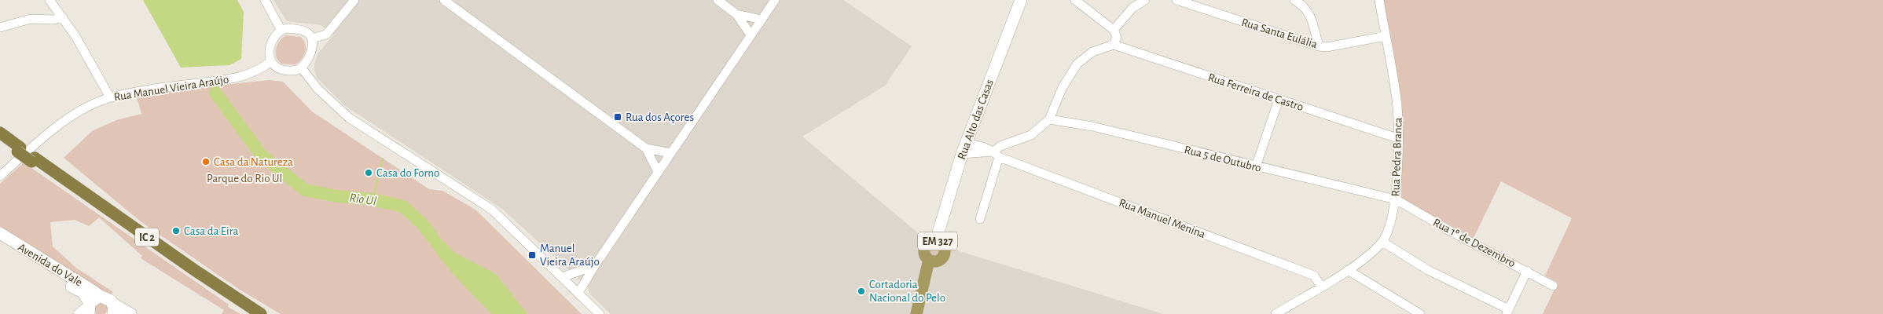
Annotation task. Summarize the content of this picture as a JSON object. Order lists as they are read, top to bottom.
{
  "streets": {
    "highway": ["IC 2"],
    "main road": ["Rua Alto das Casas", "EM 327", "Avenida do Vale"],
    "street": [
      "Rua Santa Eulália",
      "Rua Manuel Vieira Araújo",
      "Rua Ferreira de Castro",
      "Rua Pedra Branca",
      "Rua 5 de Outubro",
      "Rua Manuel Menina",
      "Rua 1º de Dezembro"
    ]
  },
  "crossings": [
    ["Rua Santa Eulália", "Rua Pedra Branca"],
    ["Rua Ferreira de Castro", "Rua Pedra Branca"],
    ["Rua Alto das Casas", "EM 327"],
    ["Rua Pedra Branca", "Rua 5 de Outubro"],
    ["Rua Pedra Branca", "Rua Manuel Menina"],
    ["Rua Pedra Branca", "Rua 1º de Dezembro"],
    ["Rua 5 de Outubro", "Rua 1º de Dezembro"]
  ],
  "water": ["Rio Ul"],
  "parks": ["Parque do Rio Ul"],
  "places": {
    "transit": ["Rua dos Açores", "Manuel Vieira Araújo"],
    "other": [
      "Casa da Natureza",
      "Casa do Forno",
      "Casa da Eira",
      "Cortadoria Nacional do Pelo"
    ]
  }
}
